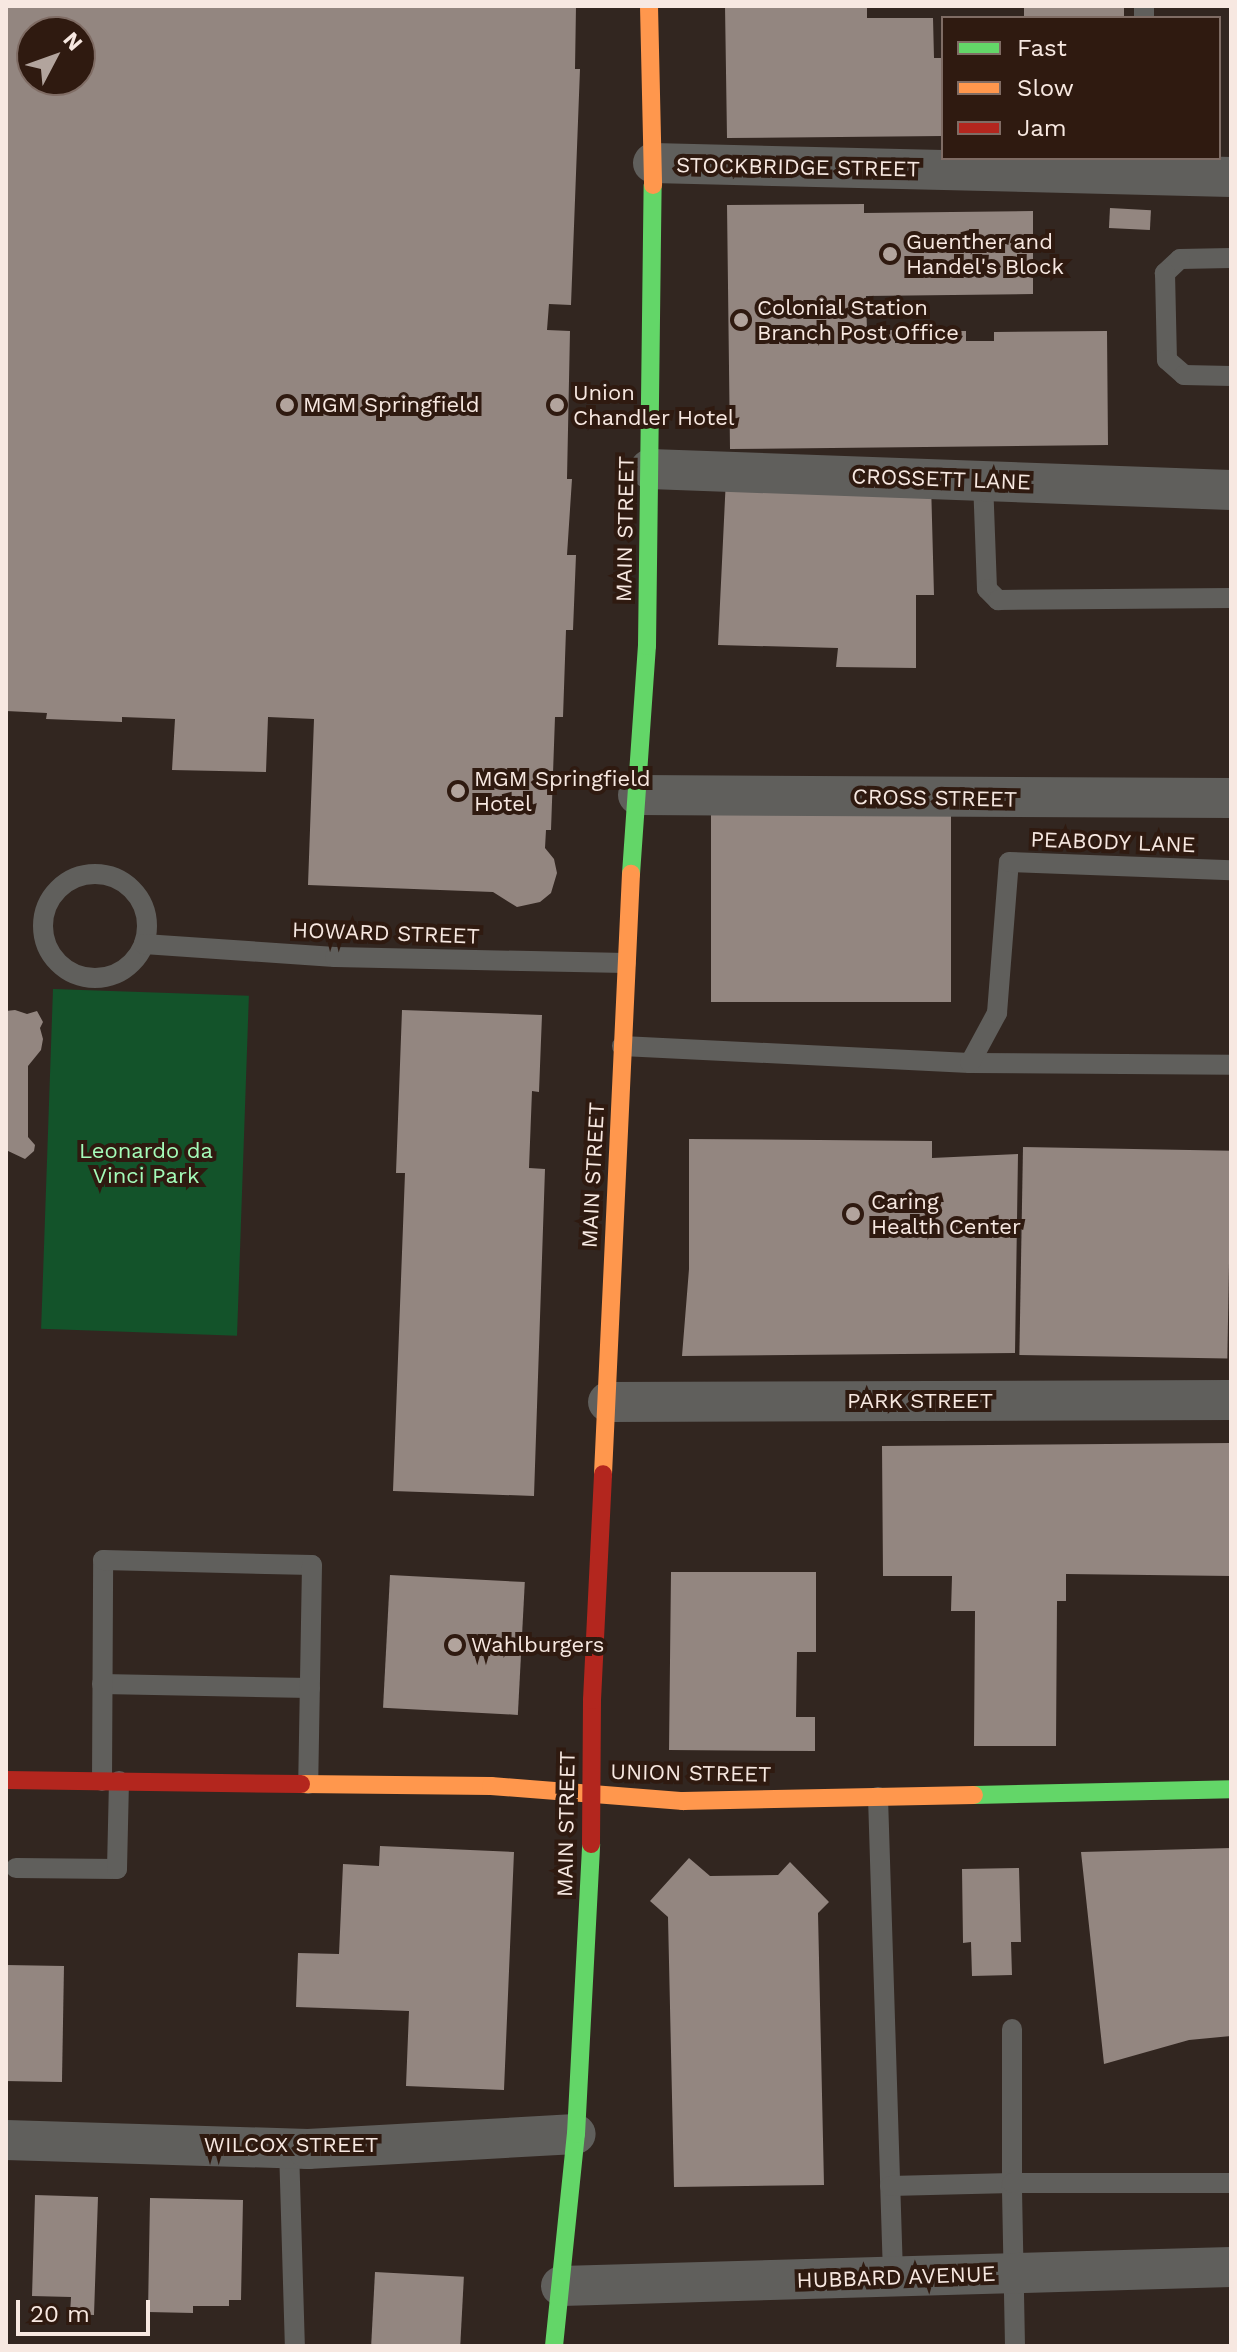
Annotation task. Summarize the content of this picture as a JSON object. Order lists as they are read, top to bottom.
{
  "streets": {
    "main road": ["MAIN STREET", "UNION STREET"],
    "street": [
      "STOCKBRIDGE STREET",
      "CROSSETT LANE",
      "CROSS STREET",
      "PARK STREET",
      "WILCOX STREET",
      "HUBBARD AVENUE"
    ],
    "lane": ["PEABODY LANE", "HOWARD STREET"]
  },
  "crossings": [
    ["STOCKBRIDGE STREET", "MAIN STREET"],
    ["CROSSETT LANE", "MAIN STREET"],
    ["MAIN STREET", "CROSS STREET"],
    ["MAIN STREET", "HOWARD STREET"],
    ["MAIN STREET", "PARK STREET"],
    ["MAIN STREET", "UNION STREET"],
    ["MAIN STREET", "WILCOX STREET"],
    ["MAIN STREET", "HUBBARD AVENUE"]
  ],
  "parks": ["Leonardo da Vinci Park"],
  "places": [
    "Guenther and Handel's Block",
    "Colonial Station Branch Post Office",
    "MGM Springfield",
    "Union Chandler Hotel",
    "MGM Springfield Hotel",
    "Caring Health Center",
    "Wahlburgers"
  ],
  "legend": ["Fast", "Slow", "Jam"],
  "scale_bar": "20 m",
  "north": "top right"
}
